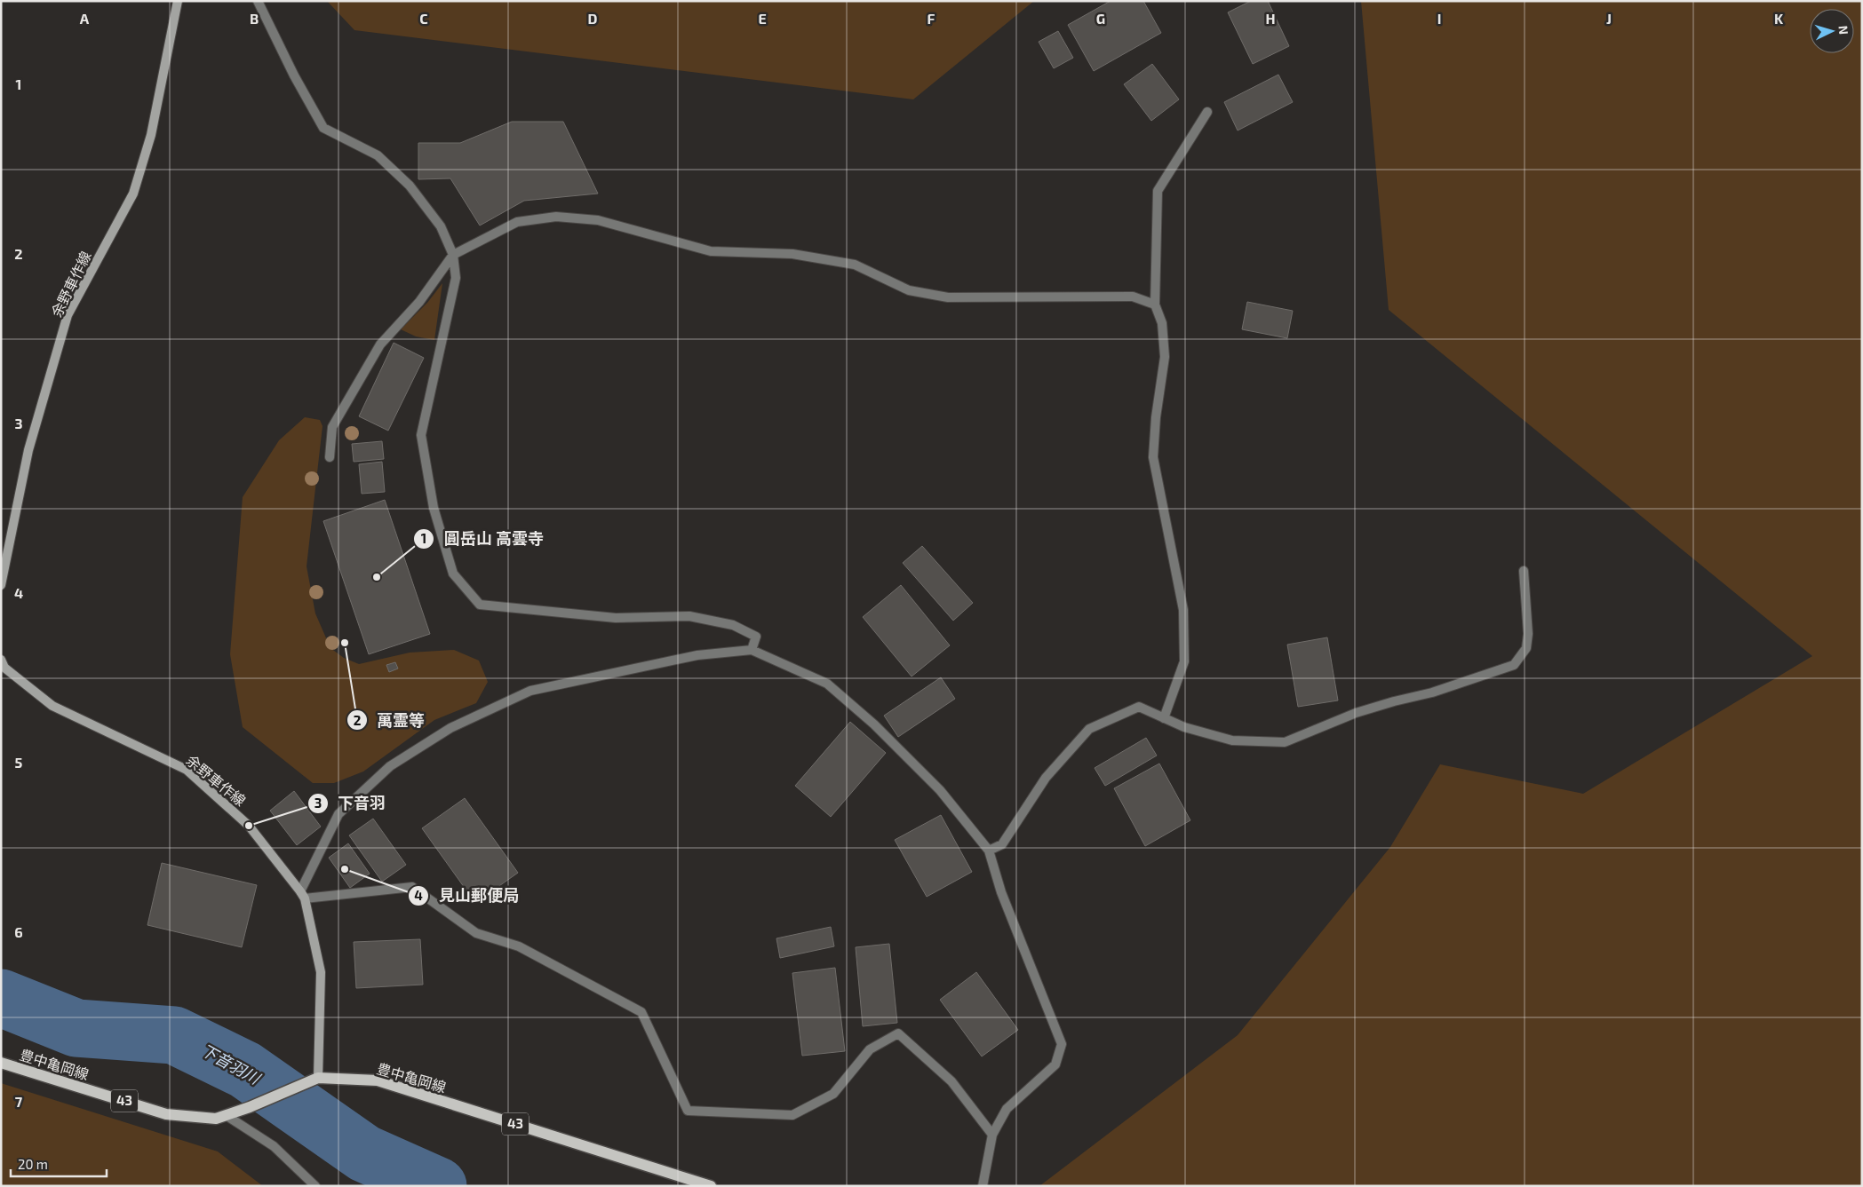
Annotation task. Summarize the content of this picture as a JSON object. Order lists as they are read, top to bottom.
{
  "streets": {
    "main road": ["余野車作線", "豊中亀岡線", "43"]
  },
  "crossings": [
    ["余野車作線", "豊中亀岡線"]
  ],
  "water": ["下音羽川"],
  "places": [
    "圓岳山 高雲寺",
    "萬霊等",
    "下音羽",
    "見山郵便局"
  ],
  "scale_bar": "20 m",
  "north": "right",
  "grid": {
    "columns": [
      "A",
      "B",
      "C",
      "D",
      "E",
      "F",
      "G",
      "H",
      "I",
      "J",
      "K"
    ],
    "rows": [
      "1",
      "2",
      "3",
      "4",
      "5",
      "6",
      "7"
    ]
  }
}
